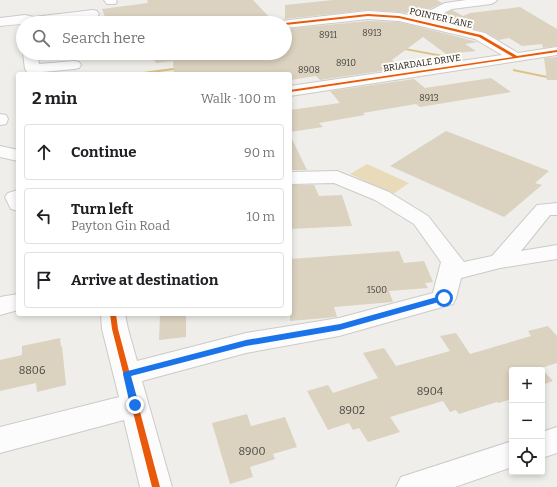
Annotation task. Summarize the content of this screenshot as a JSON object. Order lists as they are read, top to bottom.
{
  "streets": {
    "street": ["POINTER LANE", "BRIARDALE DRIVE"]
  },
  "crossings": [
    ["POINTER LANE", "BRIARDALE DRIVE"]
  ],
  "house_numbers": [
    "8913",
    "8911",
    "8910",
    "8908",
    "8913",
    "1500",
    "8806",
    "8904",
    "8902",
    "8900"
  ],
  "page": {
    "search": "Search here",
    "heading": ["2 min", "Walk · 100 m"],
    "list": [
      ["Continue", "90 m"],
      ["Turn left", "Payton Gin Road", "10 m"],
      "Arrive at destination"
    ],
    "map_buttons": ["+", "−"]
  }
}
